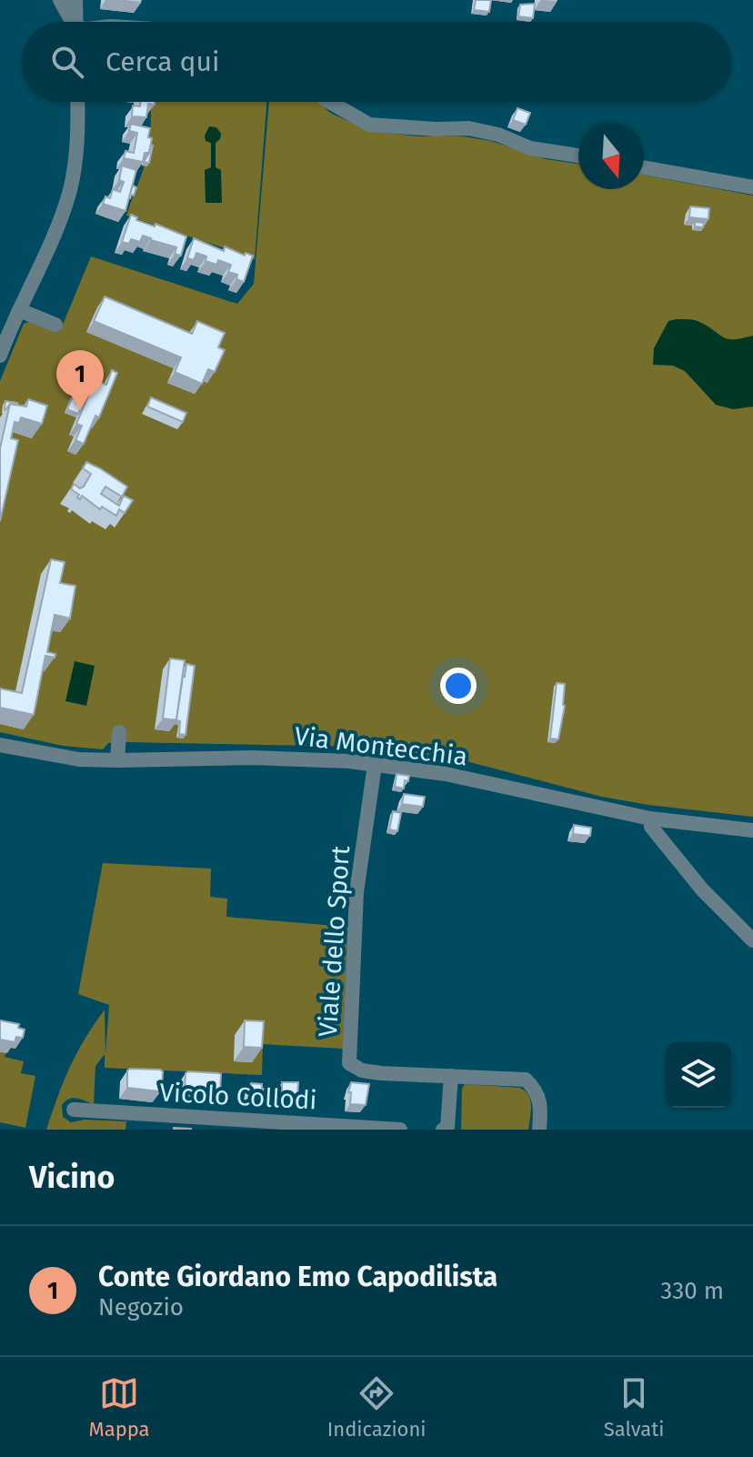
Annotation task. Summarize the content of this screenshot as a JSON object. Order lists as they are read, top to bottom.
{
  "streets": {
    "street": ["Via Montecchia", "Viale dello Sport", "Vicolo Collodi"]
  },
  "crossings": [
    ["Via Montecchia", "Viale dello Sport"]
  ],
  "north": "bottom",
  "page": {
    "search": "Cerca qui",
    "pins": "1",
    "heading": "Vicino",
    "list": [
      {
        "mark": "1",
        "name": "Conte Giordano Emo Capodilista",
        "note": "Negozio",
        "value": "330 m"
      }
    ],
    "nav": ["Mappa", "Indicazioni", "Salvati"]
  }
}
